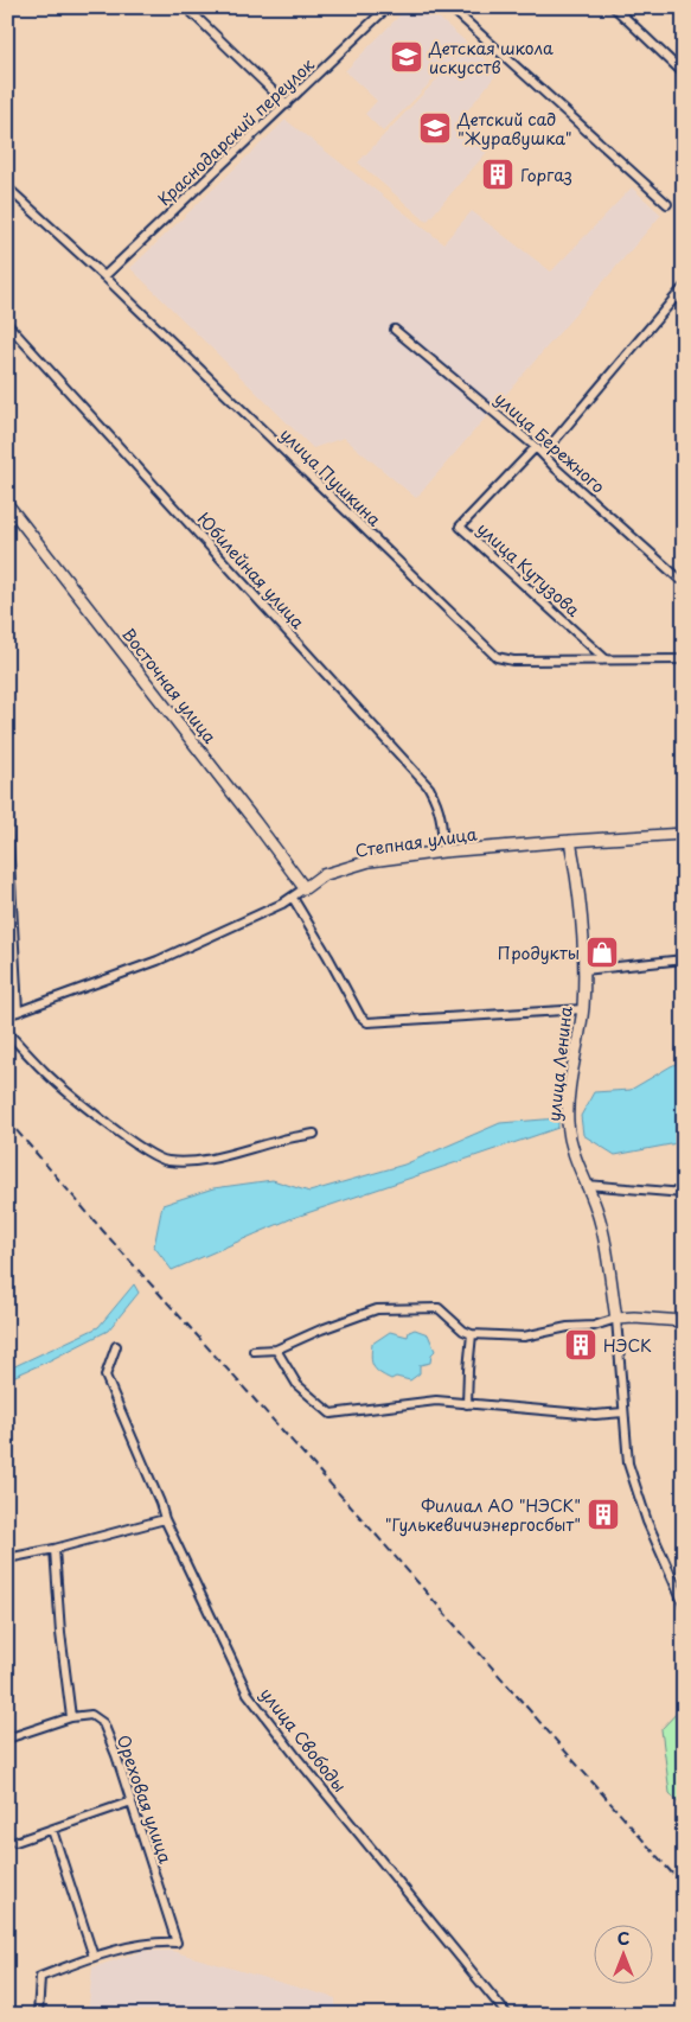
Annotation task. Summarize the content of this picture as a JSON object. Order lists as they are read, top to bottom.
{
  "streets": {
    "street": [
      "Краснодарский переулок",
      "улица Бережного",
      "улица Пушкина",
      "улица Кутузова",
      "Юбилейная улица",
      "Восточная улица",
      "Степная улица",
      "улица Ленина",
      "улица Свободы",
      "Ореховая улица"
    ]
  },
  "crossings": [
    ["Краснодарский переулок", "улица Пушкина"],
    ["улица Бережного", "улица Кутузова"],
    ["улица Пушкина", "улица Кутузова"],
    ["Юбилейная улица", "Степная улица"],
    ["Восточная улица", "Степная улица"],
    ["Степная улица", "улица Ленина"]
  ],
  "places": {
    "school or university": ["Детская школа искусств", "Детский сад \"Журавушка\""],
    "building": ["Горгаз", "НЭСК", "Филиал АО \"НЭСК\" \"Гулькевичиэнергосбыт\""],
    "shop": ["Продукты"]
  },
  "north": "top"
}
